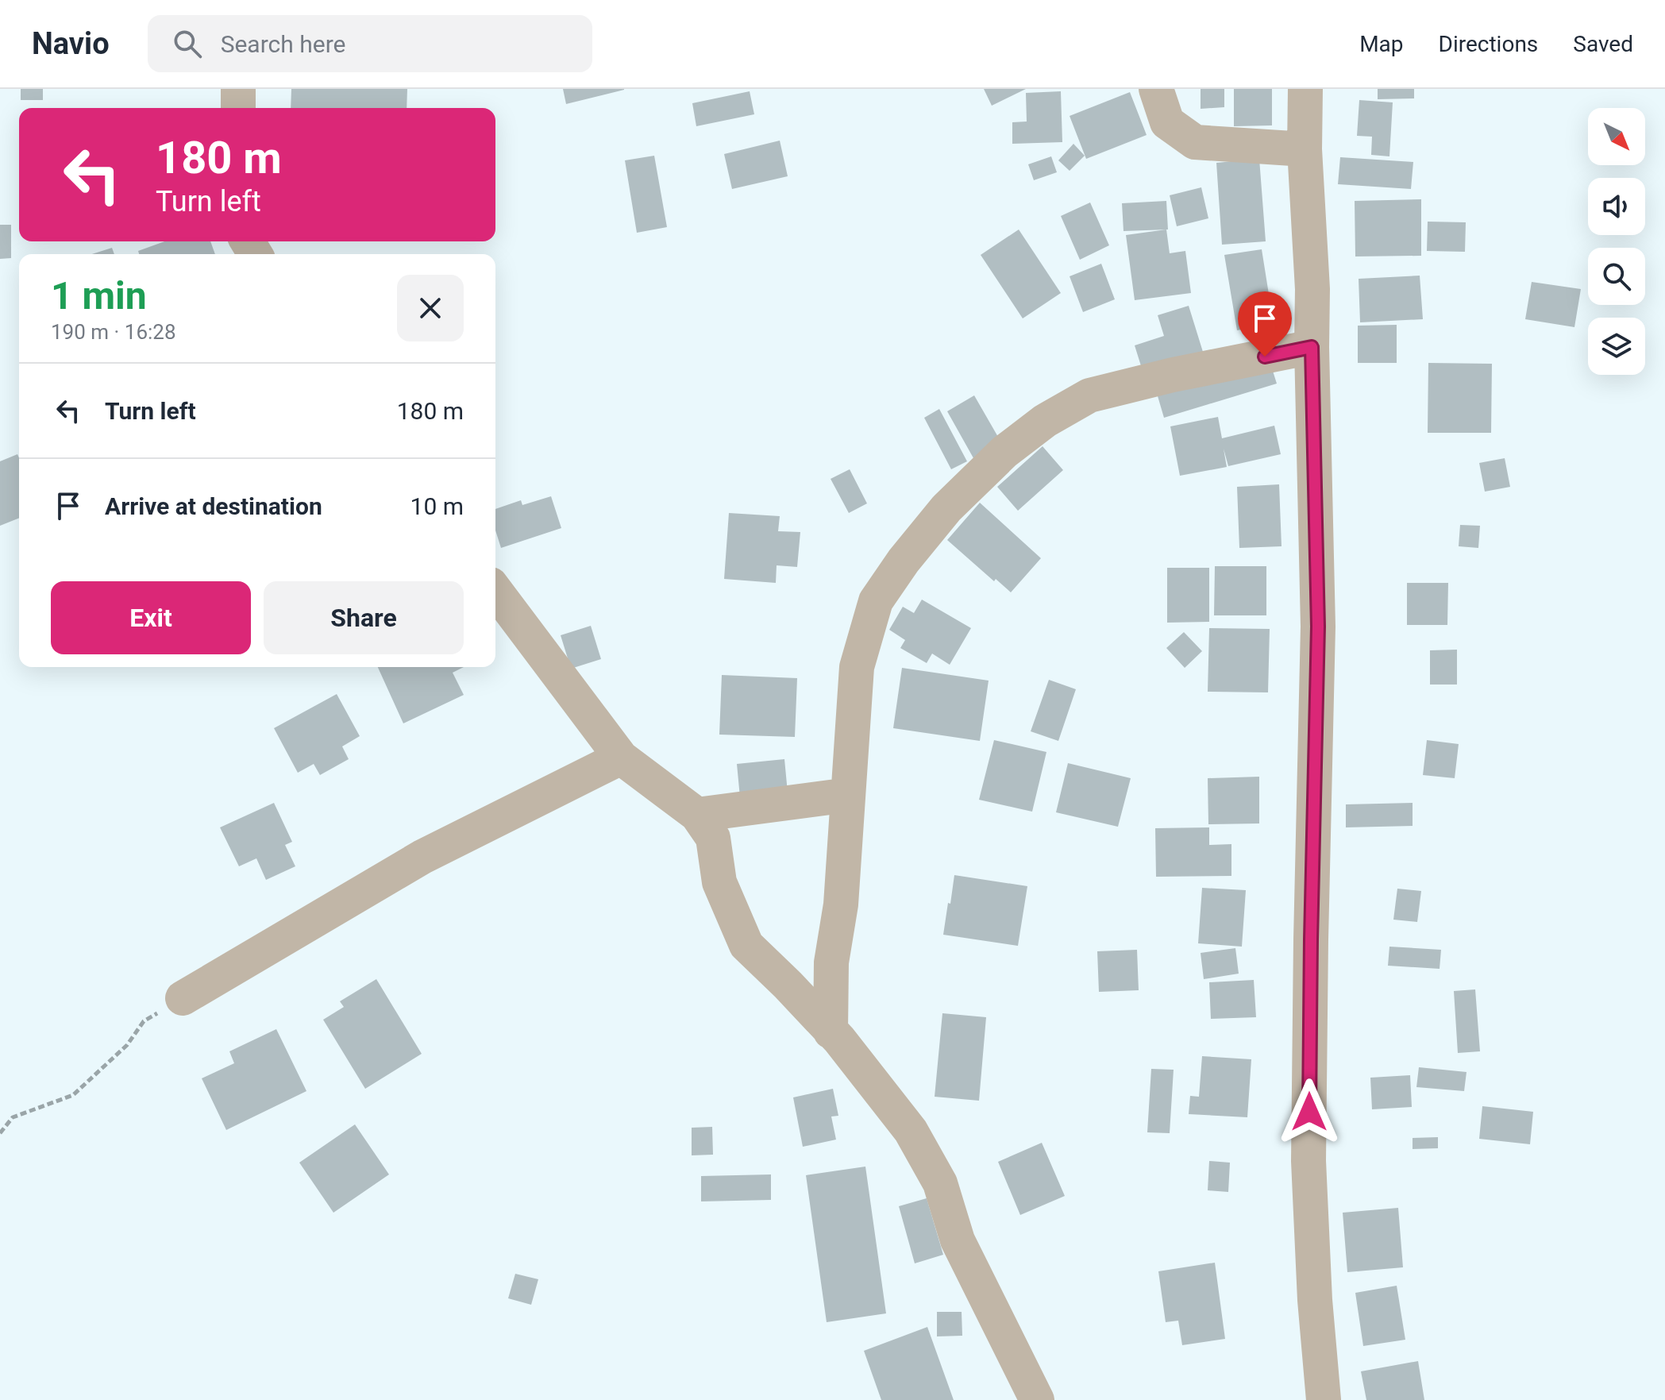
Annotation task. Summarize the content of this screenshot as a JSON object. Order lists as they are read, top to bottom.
{
  "north": "bottom right",
  "page": {
    "header": "Navio",
    "search": "Search here",
    "nav": ["Map", "Directions", "Saved"],
    "turn": ["180 m", "Turn left"],
    "heading": ["1 min", "190 m · 16:28"],
    "list": [
      {
        "name": "Turn left",
        "value": "180 m"
      },
      {
        "name": "Arrive at destination",
        "value": "10 m"
      }
    ],
    "buttons": ["Exit", "Share"]
  }
}
